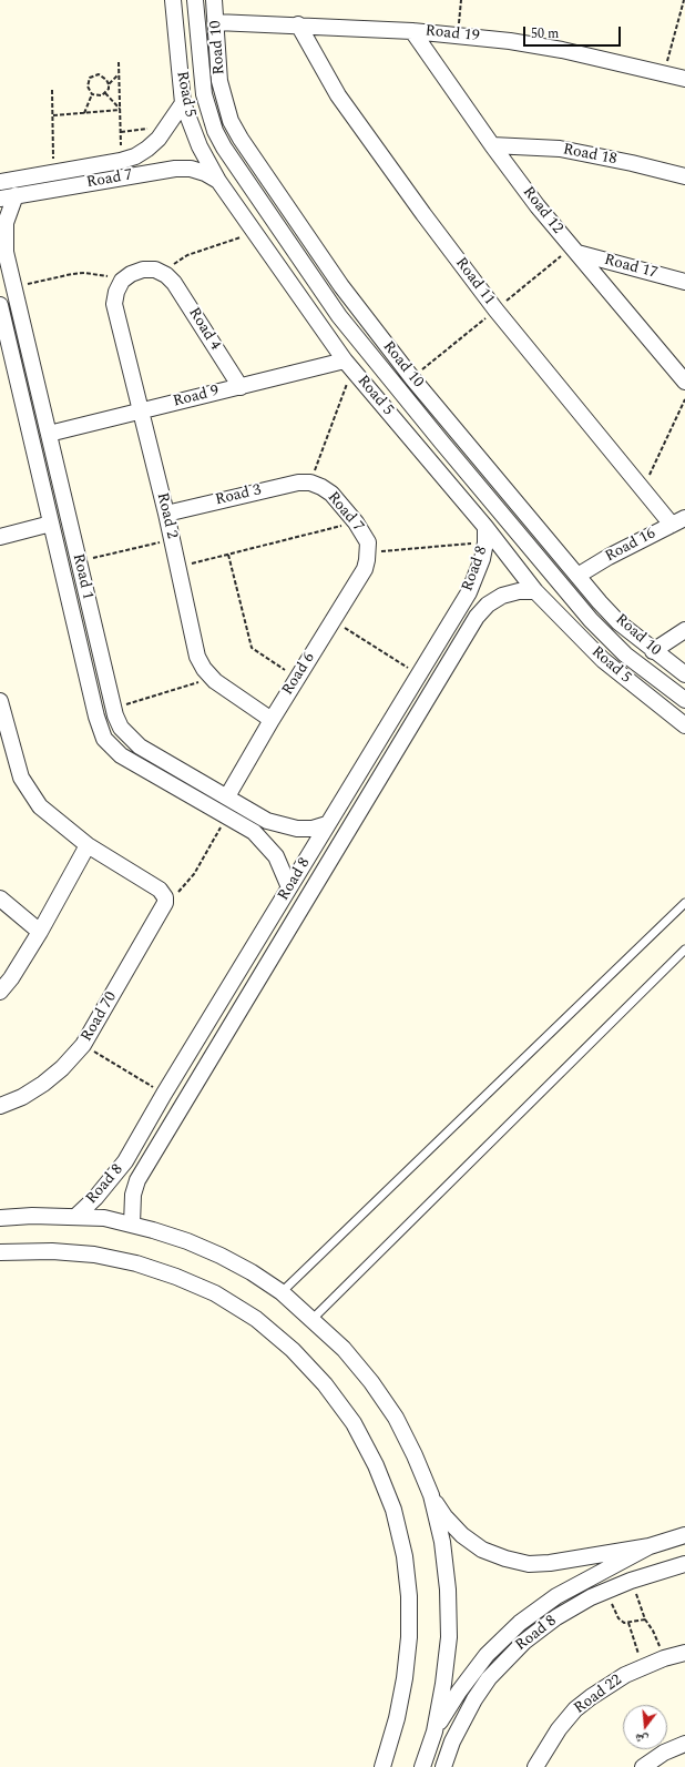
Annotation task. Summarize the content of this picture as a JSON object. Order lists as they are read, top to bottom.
{
  "streets": {
    "street": [
      "Road 19",
      "Road 10",
      "Road 5",
      "Road 18",
      "Road 7",
      "Road 12",
      "Road 17",
      "Road 11",
      "Road 4",
      "Road 9",
      "Road 3",
      "Road 2",
      "Road 16",
      "Road 8",
      "Road 1",
      "Road 6",
      "Road 70",
      "Road 22"
    ]
  },
  "crossings": [
    ["Road 19", "Road 10"],
    ["Road 19", "Road 12"],
    ["Road 19", "Road 11"],
    ["Road 10", "Road 16"],
    ["Road 5", "Road 7"],
    ["Road 5", "Road 9"],
    ["Road 5", "Road 8"],
    ["Road 18", "Road 12"],
    ["Road 7", "Road 3"],
    ["Road 7", "Road 1"],
    ["Road 7", "Road 6"],
    ["Road 12", "Road 17"],
    ["Road 11", "Road 16"],
    ["Road 4", "Road 9"],
    ["Road 9", "Road 2"],
    ["Road 9", "Road 1"],
    ["Road 3", "Road 2"],
    ["Road 2", "Road 6"],
    ["Road 8", "Road 1"],
    ["Road 1", "Road 6"]
  ],
  "scale_bar": "50 m",
  "north": "bottom"
}
